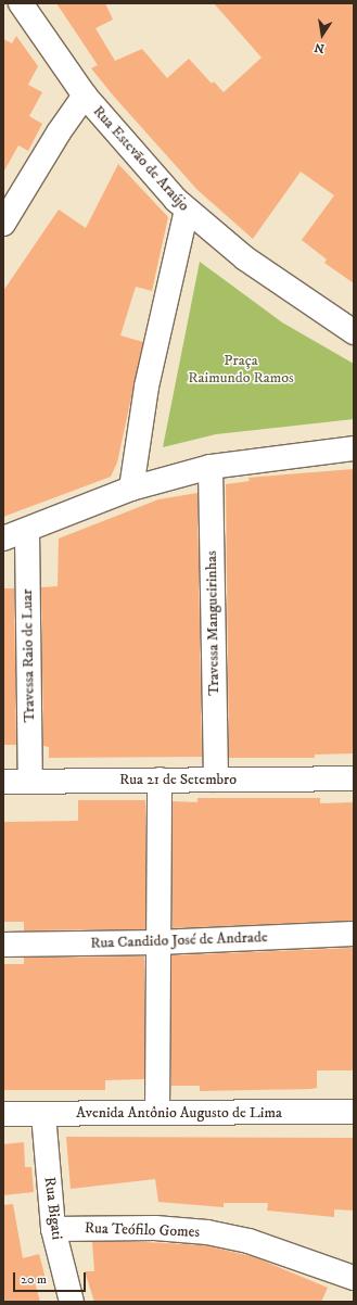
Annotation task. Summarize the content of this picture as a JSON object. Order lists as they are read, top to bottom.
{
  "streets": {
    "street": [
      "Rua Estevão de Araújo",
      "Travessa Mangueirinhas",
      "Travessa Raio de Luar",
      "Rua 21 de Setembro",
      "Rua Candido José de Andrade",
      "Avenida Antônio Augusto de Lima",
      "Rua Bigati",
      "Rua Teófilo Gomes"
    ]
  },
  "crossings": [
    ["Travessa Mangueirinhas", "Rua 21 de Setembro"],
    ["Travessa Raio de Luar", "Rua 21 de Setembro"],
    ["Avenida Antônio Augusto de Lima", "Rua Bigati"],
    ["Rua Bigati", "Rua Teófilo Gomes"]
  ],
  "parks": ["Praça Raimundo Ramos"],
  "scale_bar": "20 m",
  "north": "bottom"
}
